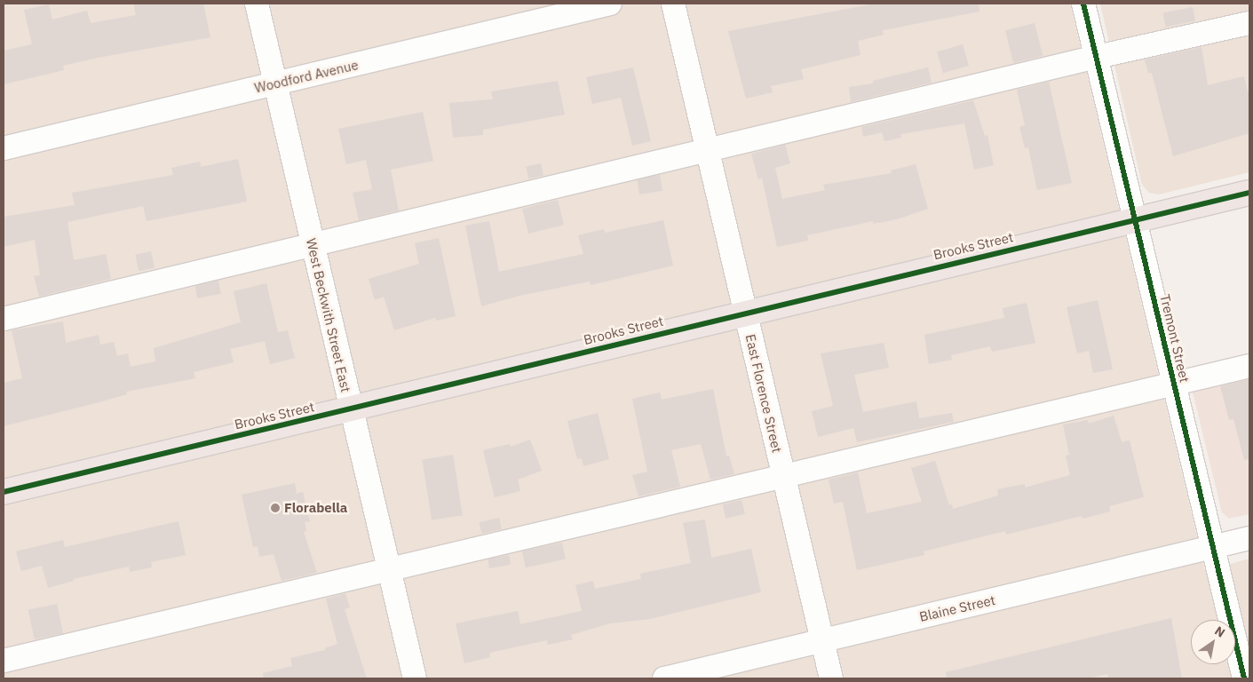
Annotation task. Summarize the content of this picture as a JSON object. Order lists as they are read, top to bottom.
{
  "streets": {
    "highway": ["Brooks Street"],
    "street": [
      "Woodford Avenue",
      "West Beckwith Street East",
      "Tremont Street",
      "East Florence Street",
      "Blaine Street"
    ]
  },
  "crossings": [
    ["Woodford Avenue", "West Beckwith Street East"],
    ["Brooks Street", "West Beckwith Street East"],
    ["Brooks Street", "Tremont Street"],
    ["Brooks Street", "East Florence Street"],
    ["Tremont Street", "Blaine Street"],
    ["East Florence Street", "Blaine Street"]
  ],
  "places": ["Florabella"],
  "north": "top right"
}
